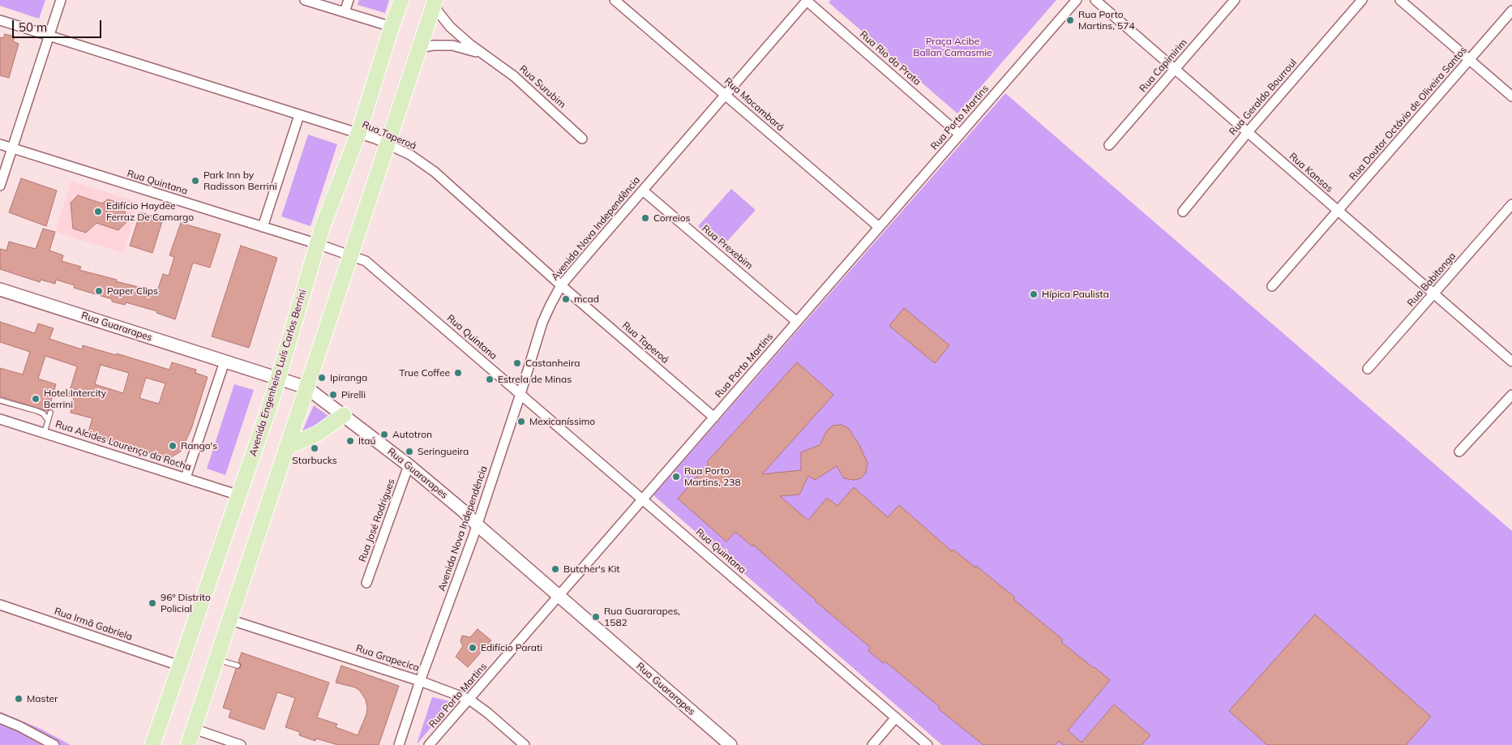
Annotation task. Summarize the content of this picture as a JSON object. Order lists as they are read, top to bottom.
{
  "streets": {
    "main road": ["Avenida Engenheiro Luís Carlos Berrini"],
    "street": [
      "Rua Rio da Prata",
      "Rua Capimirim",
      "Rua Surubim",
      "Rua Geraldo Bourroul",
      "Rua Macambará",
      "Rua Doutor Octávio de Oliveira Santos",
      "Rua Porto Martins",
      "Rua Taperoá",
      "Rua Kansas",
      "Rua Quintana",
      "Avenida Nova Independência",
      "Rua Prexebim",
      "Rua Babitonga",
      "Rua Guararapes",
      "Rua Alcides Lourenço da Rocha",
      "Rua José Rodrigues",
      "Rua Irmã Gabriela",
      "Rua Grapecica"
    ]
  },
  "crossings": [
    ["Rua Rio da Prata", "Rua Porto Martins"],
    ["Rua Rio da Prata", "Avenida Nova Independência"],
    ["Rua Capimirim", "Rua Kansas"],
    ["Rua Geraldo Bourroul", "Rua Kansas"],
    ["Rua Macambará", "Rua Porto Martins"],
    ["Rua Macambará", "Avenida Nova Independência"],
    ["Rua Doutor Octávio de Oliveira Santos", "Rua Kansas"],
    ["Rua Porto Martins", "Rua Taperoá"],
    ["Rua Porto Martins", "Rua Quintana"],
    ["Rua Porto Martins", "Rua Prexebim"],
    ["Rua Porto Martins", "Rua Guararapes"],
    ["Rua Porto Martins", "Rua Grapecica"],
    ["Rua Taperoá", "Avenida Nova Independência"],
    ["Rua Taperoá", "Avenida Engenheiro Luís Carlos Berrini"],
    ["Rua Kansas", "Rua Babitonga"],
    ["Rua Quintana", "Avenida Nova Independência"],
    ["Rua Quintana", "Avenida Engenheiro Luís Carlos Berrini"],
    ["Avenida Nova Independência", "Rua Prexebim"],
    ["Avenida Nova Independência", "Rua Guararapes"],
    ["Avenida Nova Independência", "Rua Grapecica"],
    ["Rua Guararapes", "Avenida Engenheiro Luís Carlos Berrini"],
    ["Rua Guararapes", "Rua José Rodrigues"],
    ["Avenida Engenheiro Luís Carlos Berrini", "Rua Alcides Lourenço da Rocha"],
    ["Avenida Engenheiro Luís Carlos Berrini", "Rua Irmã Gabriela"]
  ],
  "parks": ["Praça Acibe Ballan Camasmie"],
  "places": [
    "Rua Porto Martins, 574",
    "Park Inn by Radisson Berrini",
    "Edifício Haydee Ferraz De Camargo",
    "Correios",
    "Paper Clips",
    "Hípica Paulista",
    "mcad",
    "Castanheira",
    "True Coffee",
    "Ipiranga",
    "Estrela de Minas",
    "Pirelli",
    "Hotel Intercity Berrini",
    "Mexicaníssimo",
    "Autotron",
    "Itaú",
    "Rango's",
    "Starbucks",
    "Seringueira",
    "Rua Porto Martins, 238",
    "Butcher's Kit",
    "96º Distrito Policial",
    "Rua Guararapes, 1582",
    "Edifício Parati",
    "Master"
  ],
  "scale_bar": "50 m"
}
